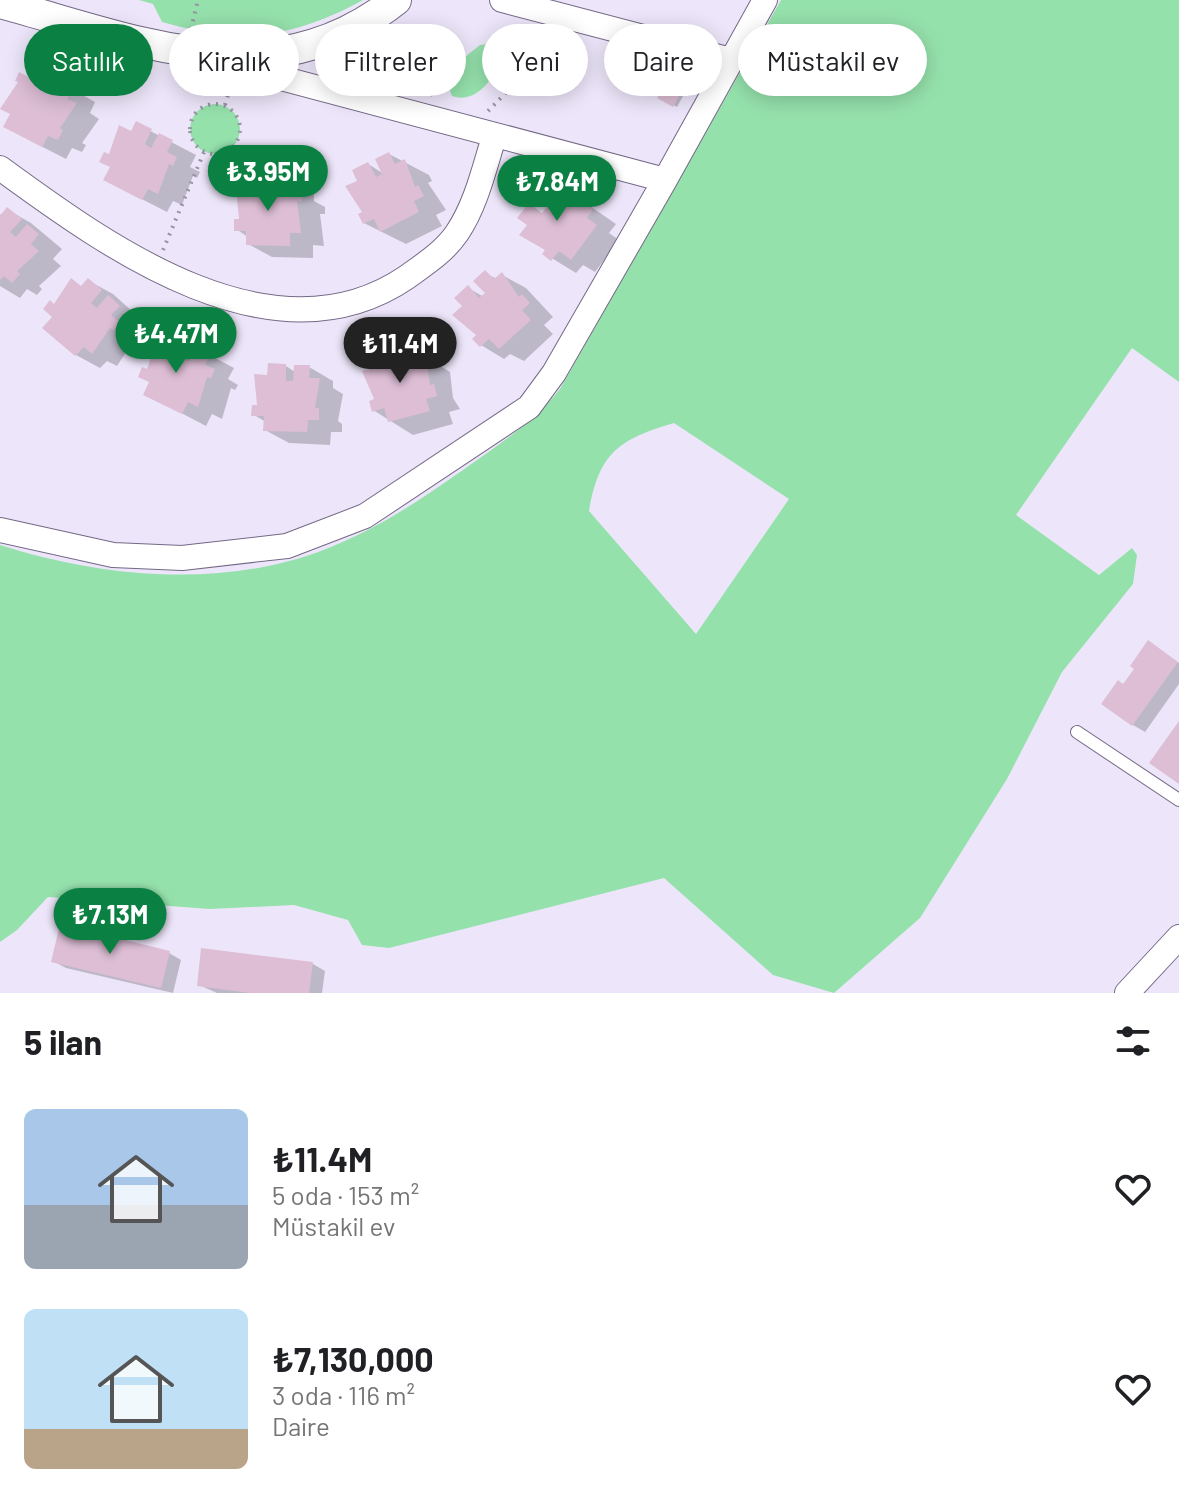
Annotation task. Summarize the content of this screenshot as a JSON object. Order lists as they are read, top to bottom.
{
  "page": {
    "chip": [
      "Satılık",
      "Kiralık",
      "Filtreler",
      "Yeni",
      "Daire",
      "Müstakil ev"
    ],
    "price": [
      "₺3.95M",
      "₺7.84M",
      "₺4.47M",
      "₺11.4M",
      "₺7.13M"
    ],
    "heading": "5 ilan",
    "list": [
      {
        "name": "₺11.4M",
        "note": "5 oda · 153 m² · Müstakil ev"
      },
      {
        "name": "₺7,130,000",
        "note": "3 oda · 116 m² · Daire"
      }
    ]
  }
}
